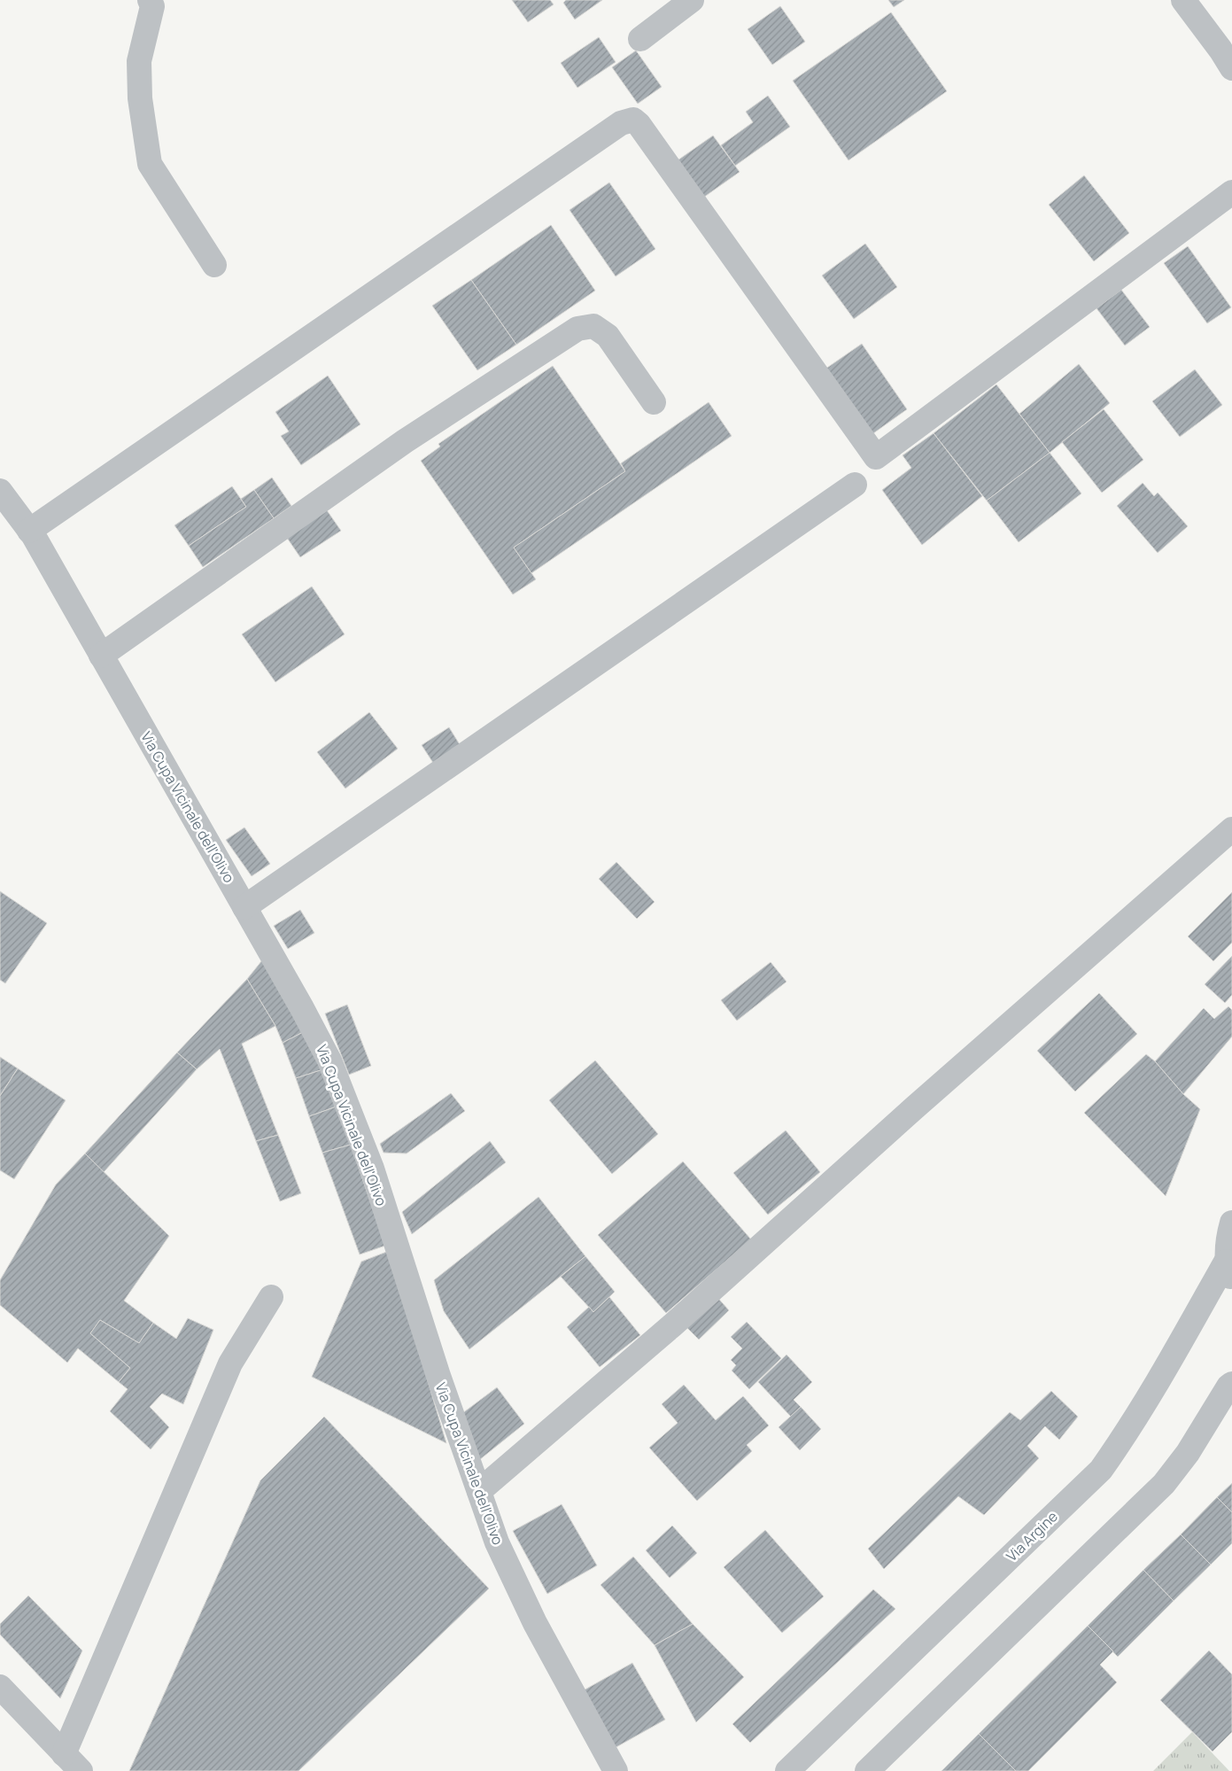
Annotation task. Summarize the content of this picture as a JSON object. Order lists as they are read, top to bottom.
{
  "streets": {
    "street": ["Via Cupa Vicinale dell'Olivo", "Via Argine"]
  }
}
